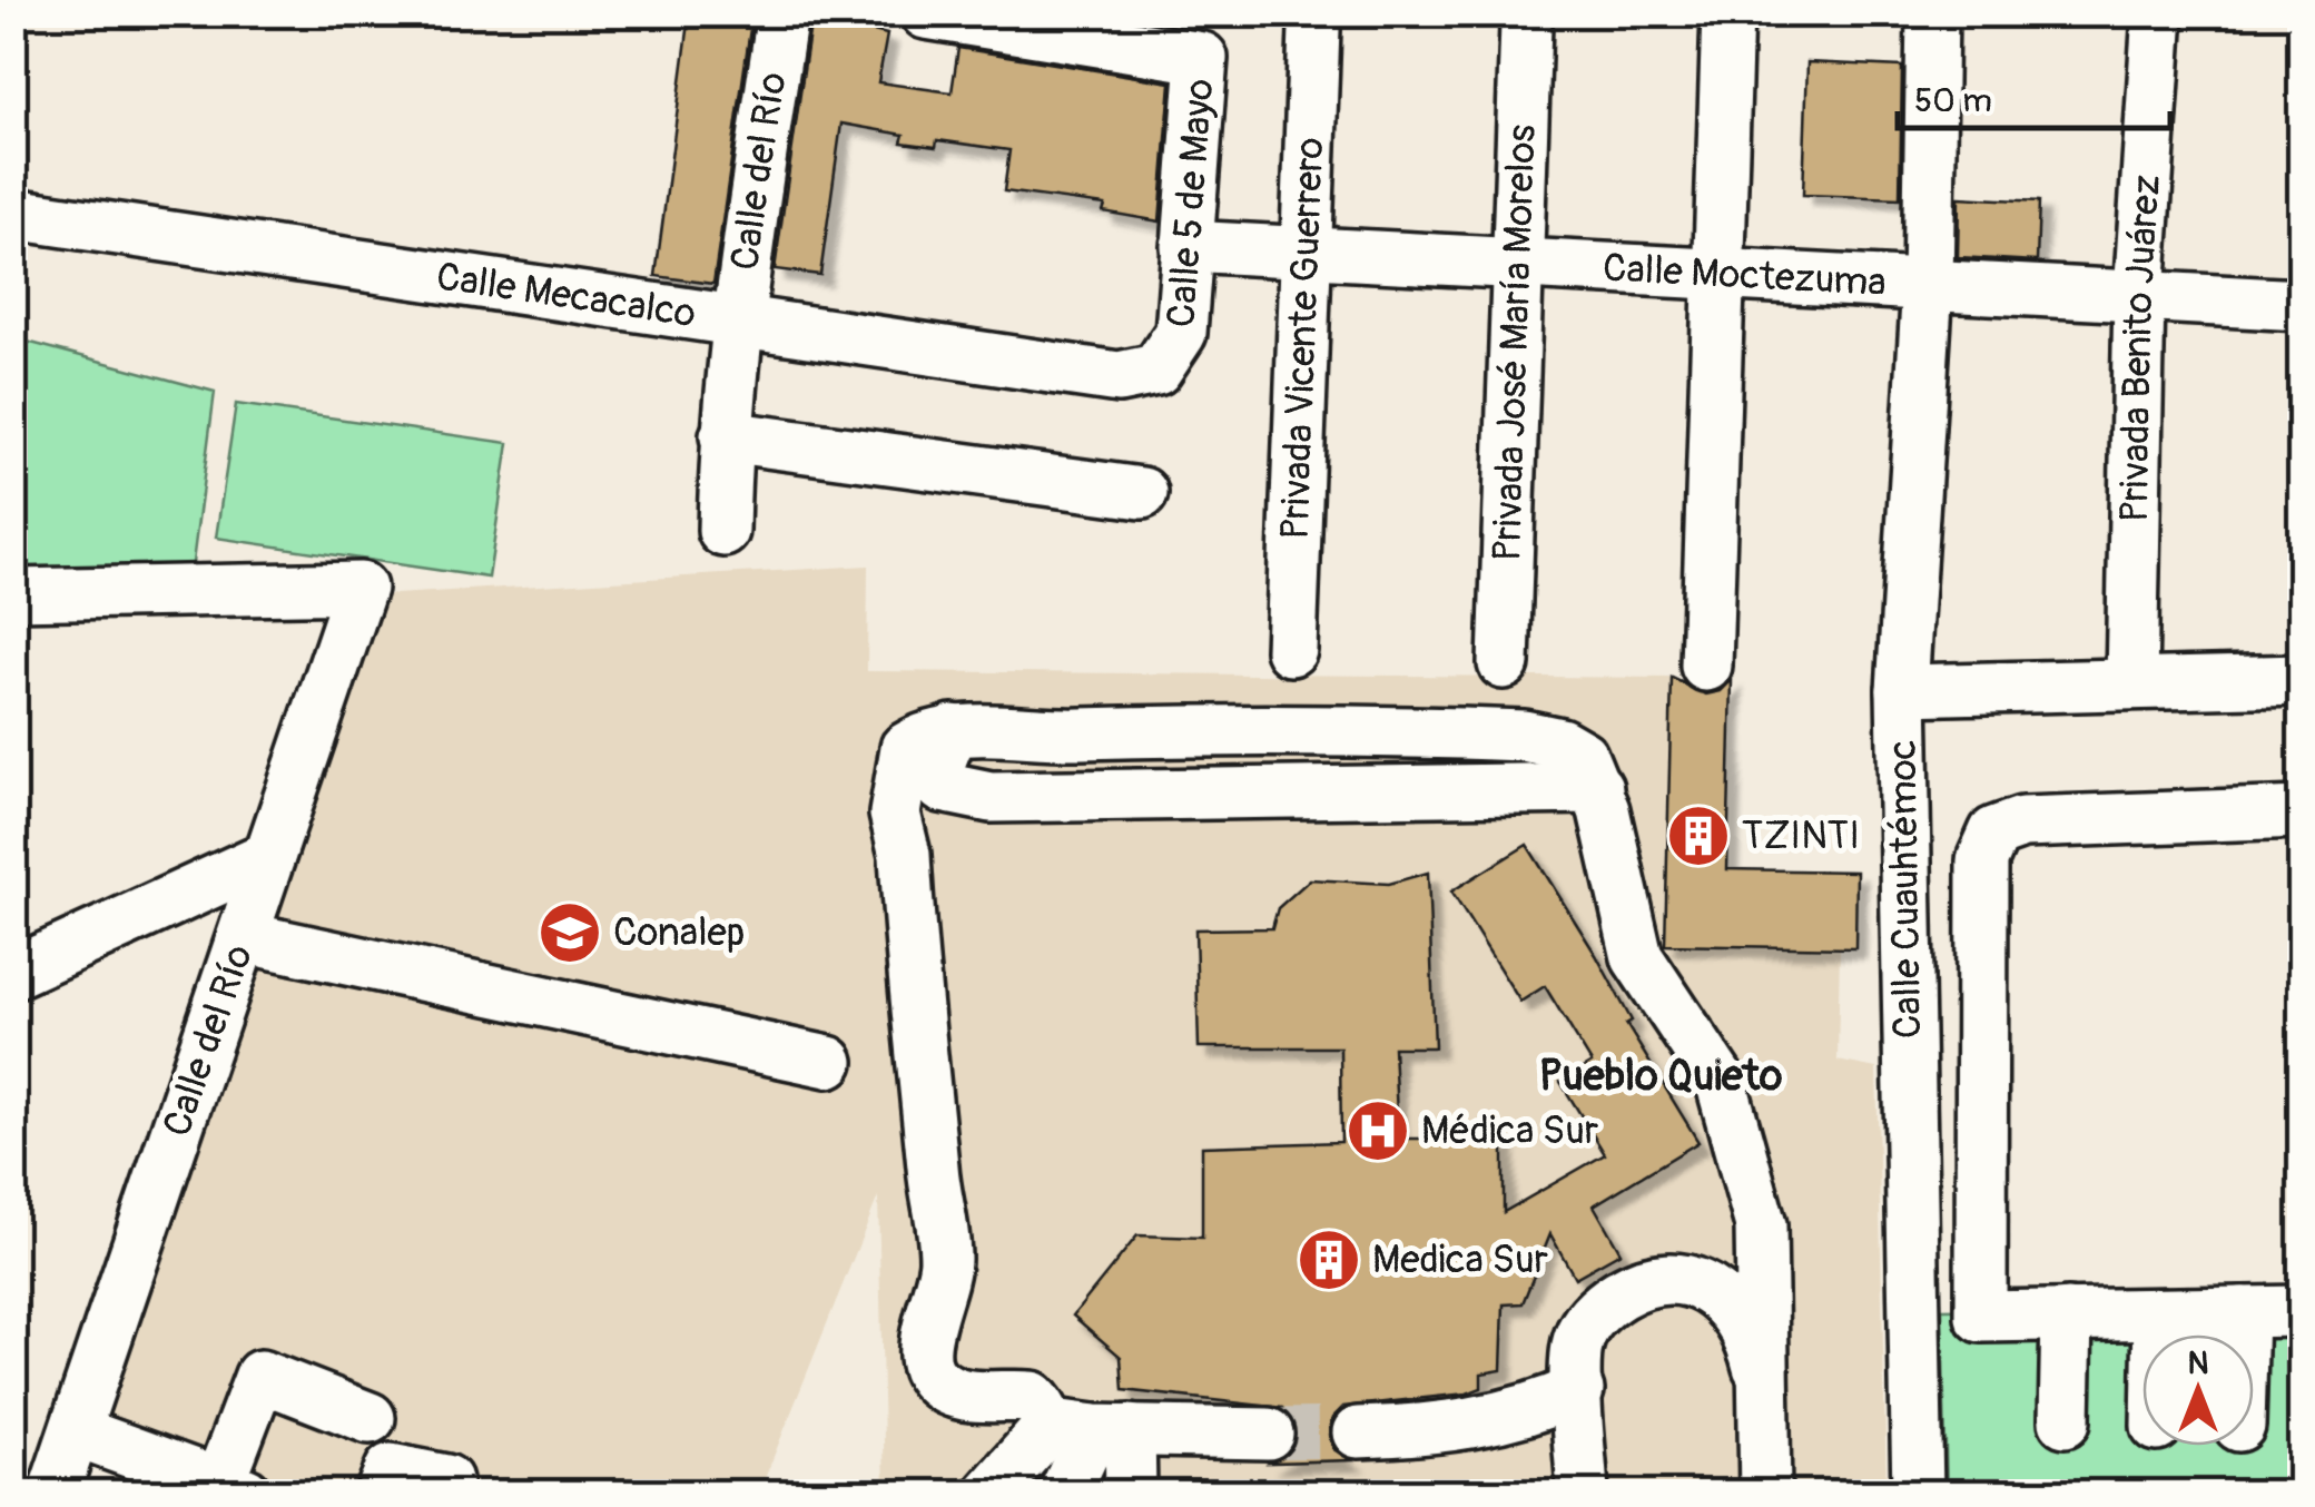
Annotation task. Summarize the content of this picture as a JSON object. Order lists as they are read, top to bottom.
{
  "streets": {
    "street": [
      "Calle del Río",
      "Calle 5 de Mayo",
      "Calle Moctezuma",
      "Calle Mecacalco",
      "Privada Vicente Guerrero",
      "Privada José María Morelos",
      "Privada Benito Juárez",
      "Calle Cuauhtémoc"
    ]
  },
  "crossings": [
    ["Calle del Río", "Calle Mecacalco"],
    ["Calle 5 de Mayo", "Calle Moctezuma"],
    ["Calle 5 de Mayo", "Calle Mecacalco"],
    ["Calle Moctezuma", "Privada Vicente Guerrero"],
    ["Calle Moctezuma", "Privada José María Morelos"],
    ["Calle Moctezuma", "Privada Benito Juárez"],
    ["Calle Moctezuma", "Calle Cuauhtémoc"]
  ],
  "districts": ["Pueblo Quieto"],
  "places": {
    "building": ["TZINTI", "Medica Sur"],
    "school or university": ["Conalep"],
    "hospital": ["Médica Sur"]
  },
  "scale_bar": "50 m",
  "north": "top"
}
